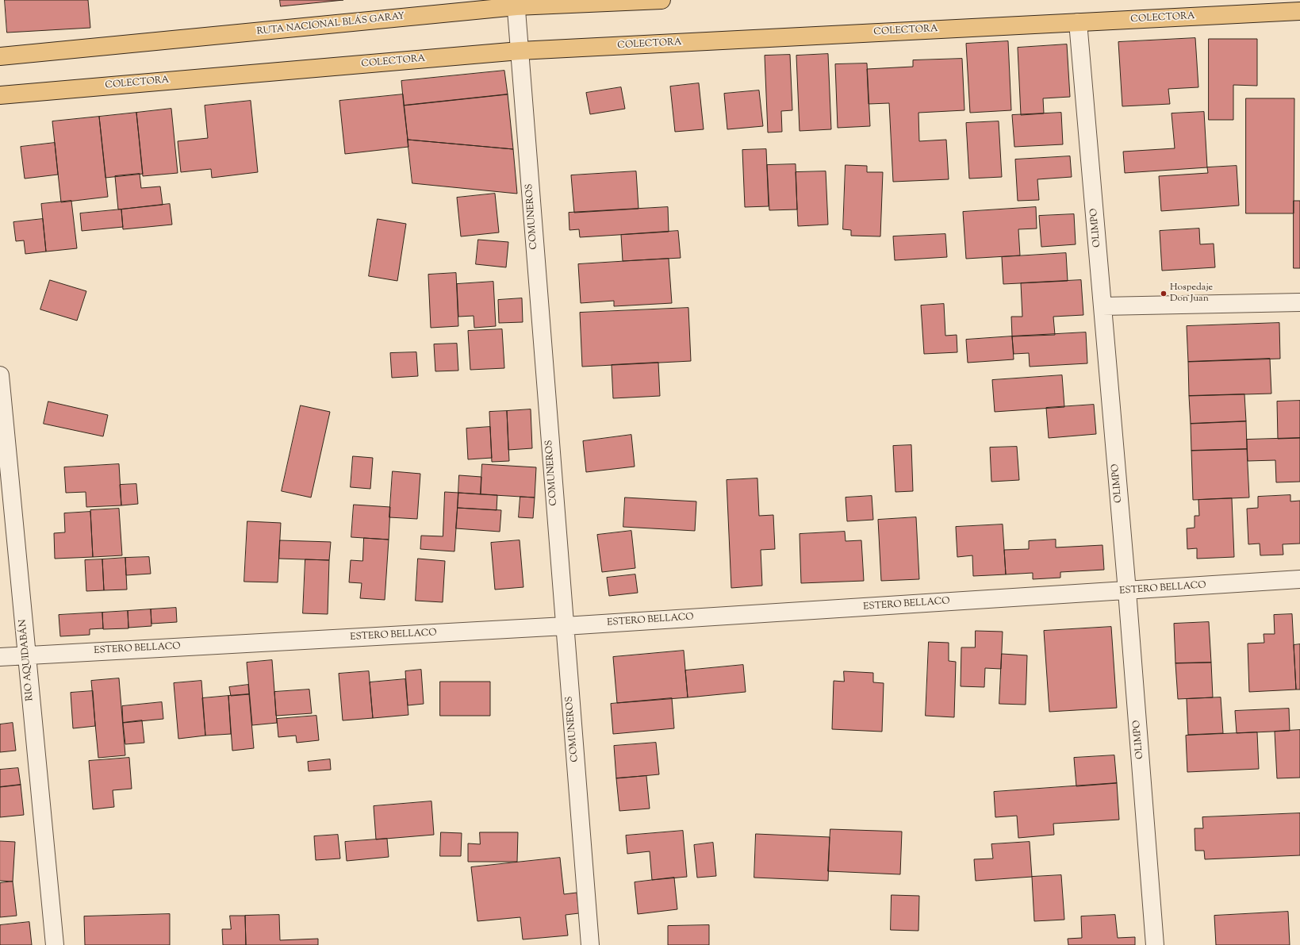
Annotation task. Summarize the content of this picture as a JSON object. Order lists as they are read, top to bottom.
{
  "streets": {
    "main road": ["COLECTORA", "RUTA NACIONAL BLÁS GARAY"],
    "street": [
      "COMUNEROS",
      "OLIMPO",
      "ESTERO BELLACO",
      "RIO AQUIDABÁN"
    ]
  },
  "crossings": [
    ["COLECTORA", "COMUNEROS"],
    ["COLECTORA", "OLIMPO"],
    ["RUTA NACIONAL BLÁS GARAY", "COMUNEROS"],
    ["COMUNEROS", "ESTERO BELLACO"],
    ["OLIMPO", "ESTERO BELLACO"],
    ["ESTERO BELLACO", "RIO AQUIDABÁN"]
  ],
  "places": ["Hospedaje Don Juan"]
}
